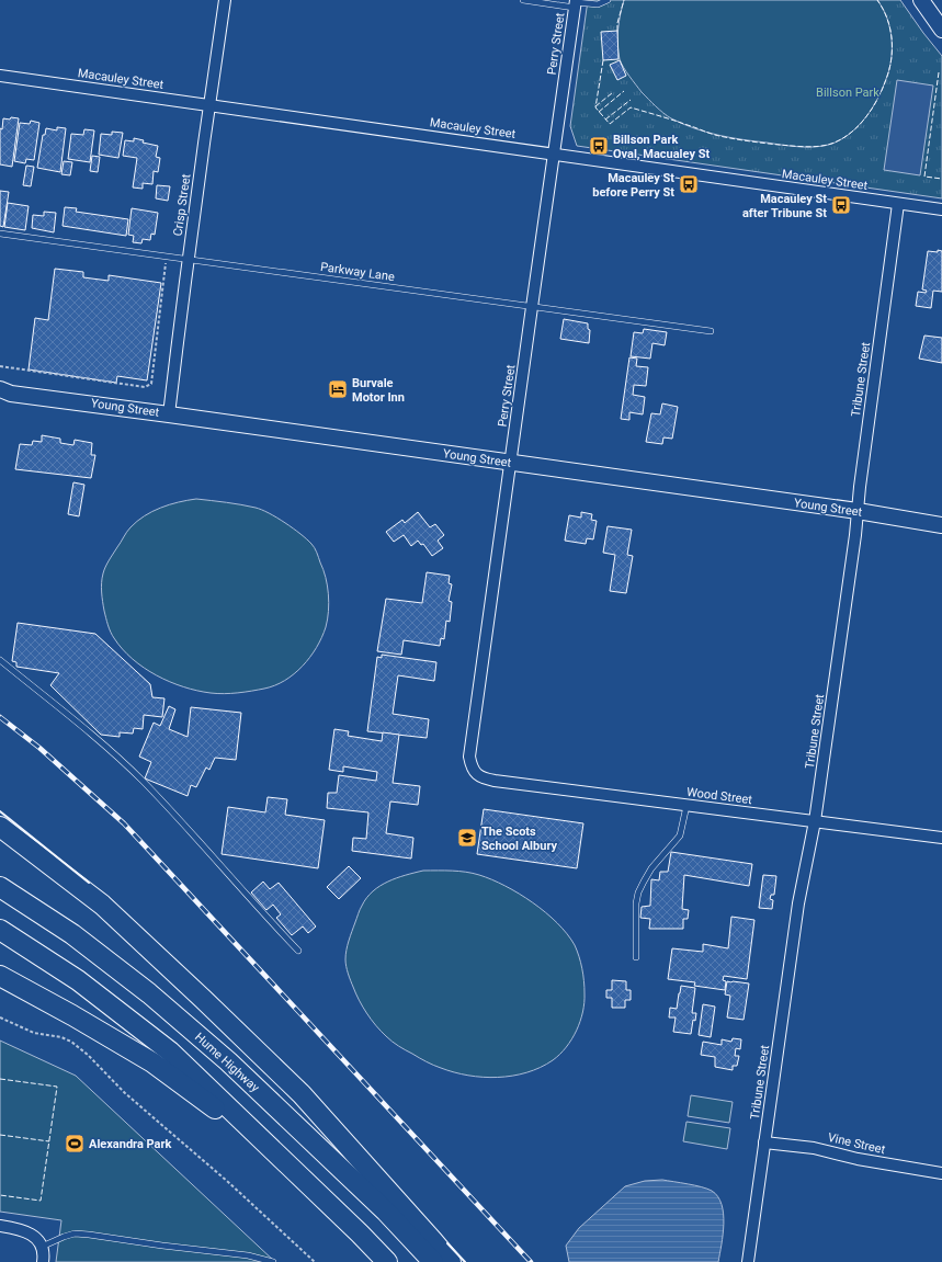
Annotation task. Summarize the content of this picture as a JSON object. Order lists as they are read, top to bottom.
{
  "streets": {
    "highway": ["Hume Highway"],
    "main road": ["Young Street"],
    "street": [
      "Perry Street",
      "Macauley Street",
      "Crisp Street",
      "Tribune Street",
      "Wood Street",
      "Vine Street"
    ],
    "lane": ["Parkway Lane"]
  },
  "crossings": [
    ["Perry Street", "Macauley Street"],
    ["Perry Street", "Parkway Lane"],
    ["Perry Street", "Young Street"],
    ["Perry Street", "Wood Street"],
    ["Macauley Street", "Crisp Street"],
    ["Macauley Street", "Tribune Street"],
    ["Crisp Street", "Parkway Lane"],
    ["Crisp Street", "Young Street"],
    ["Tribune Street", "Young Street"],
    ["Tribune Street", "Wood Street"],
    ["Tribune Street", "Vine Street"]
  ],
  "parks": ["Billson Park"],
  "places": {
    "bus stop": ["Billson Park Oval, Macualey St", "Macauley St before Perry St", "Macauley St after Tribune St"],
    "hotel": ["Burvale Motor Inn"],
    "school or university": ["The Scots School Albury"],
    "sports": ["Alexandra Park"]
  }
}
